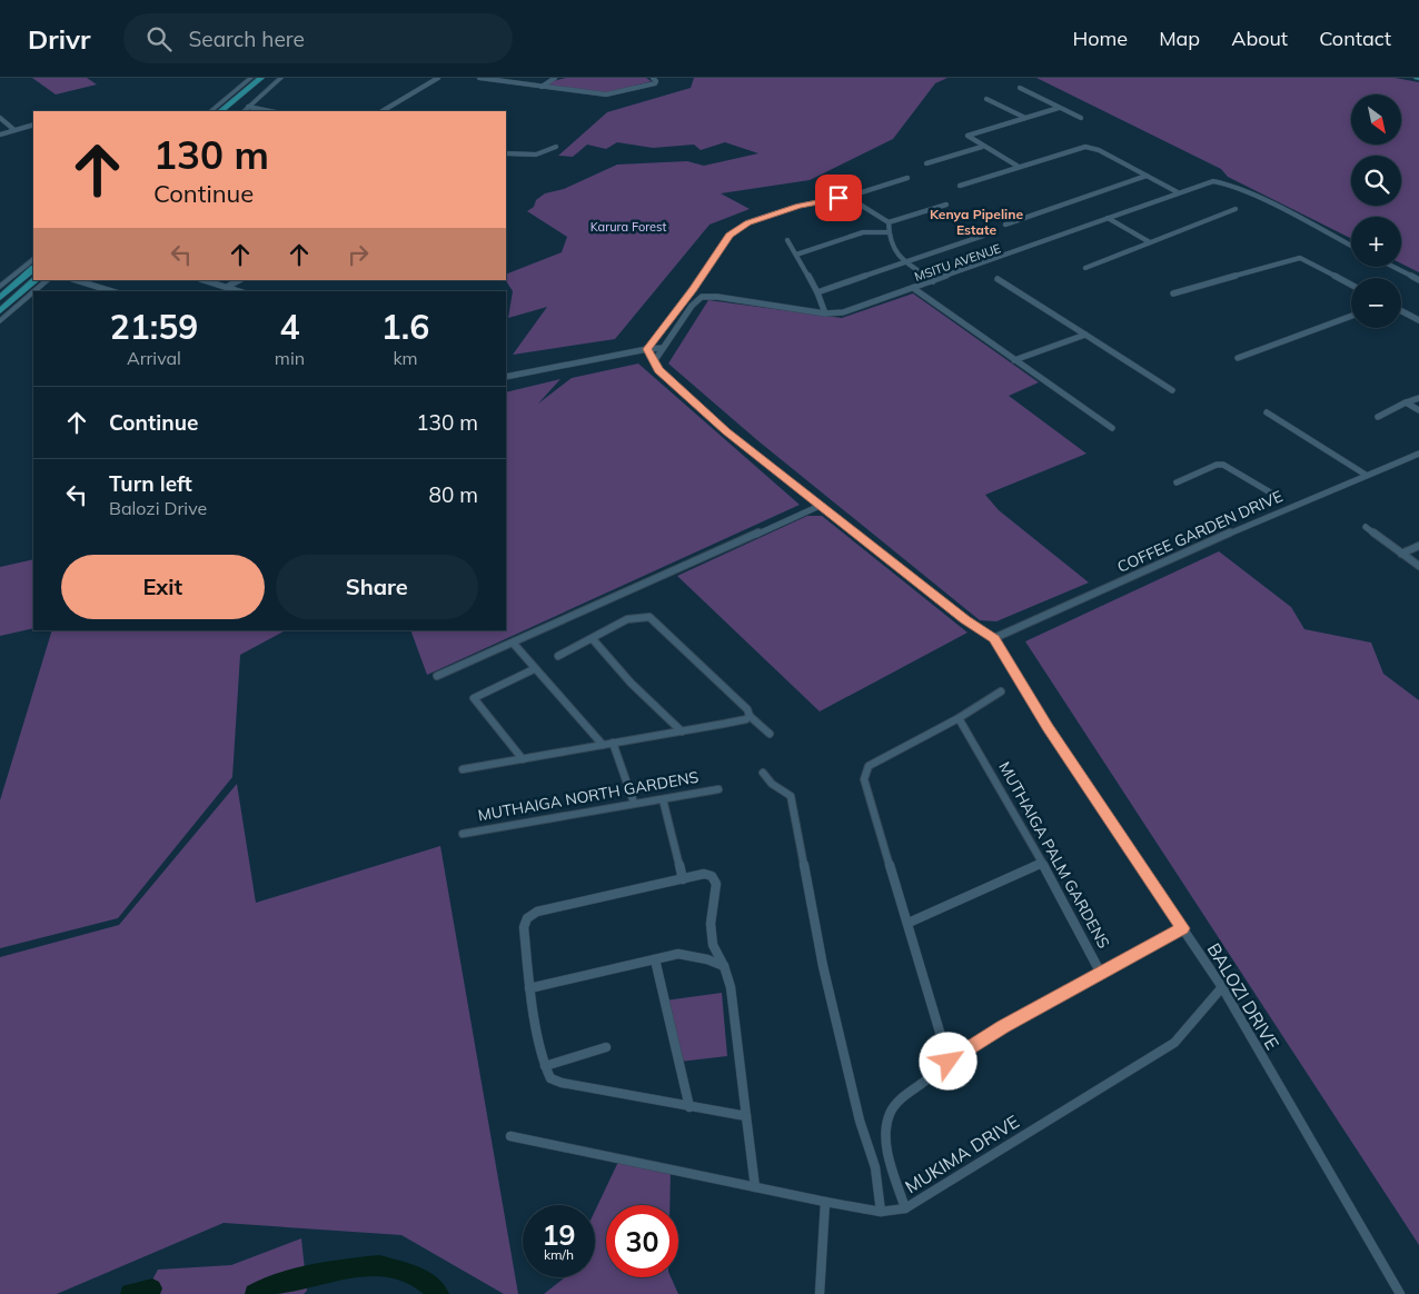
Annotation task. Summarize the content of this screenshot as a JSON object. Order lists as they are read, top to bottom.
{
  "streets": {
    "street": [
      "MSITU AVENUE",
      "COFFEE GARDEN DRIVE",
      "MUTHAIGA NORTH GARDENS",
      "MUTHAIGA PALM GARDENS",
      "BALOZI DRIVE",
      "MUKIMA DRIVE"
    ]
  },
  "crossings": [
    ["COFFEE GARDEN DRIVE", "BALOZI DRIVE"],
    ["MUTHAIGA PALM GARDENS", "MUKIMA DRIVE"],
    ["BALOZI DRIVE", "MUKIMA DRIVE"]
  ],
  "districts": ["Kenya Pipeline Estate"],
  "parks": ["Karura Forest"],
  "north": "bottom right",
  "page": {
    "header": "Drivr",
    "search": "Search here",
    "nav": [
      "Home",
      "Map",
      "About",
      "Contact"
    ],
    "map_buttons": ["+", "−"],
    "turn": ["130 m", "Continue"],
    "eta": [
      "21:59",
      "Arrival",
      "4",
      "min",
      "1.6",
      "km"
    ],
    "list": [
      {
        "name": "Continue",
        "value": "130 m"
      },
      {
        "name": "Turn left",
        "note": "Balozi Drive",
        "value": "80 m"
      }
    ],
    "buttons": ["Exit", "Share"],
    "speed": "19 km/h",
    "limit": "30"
  }
}
